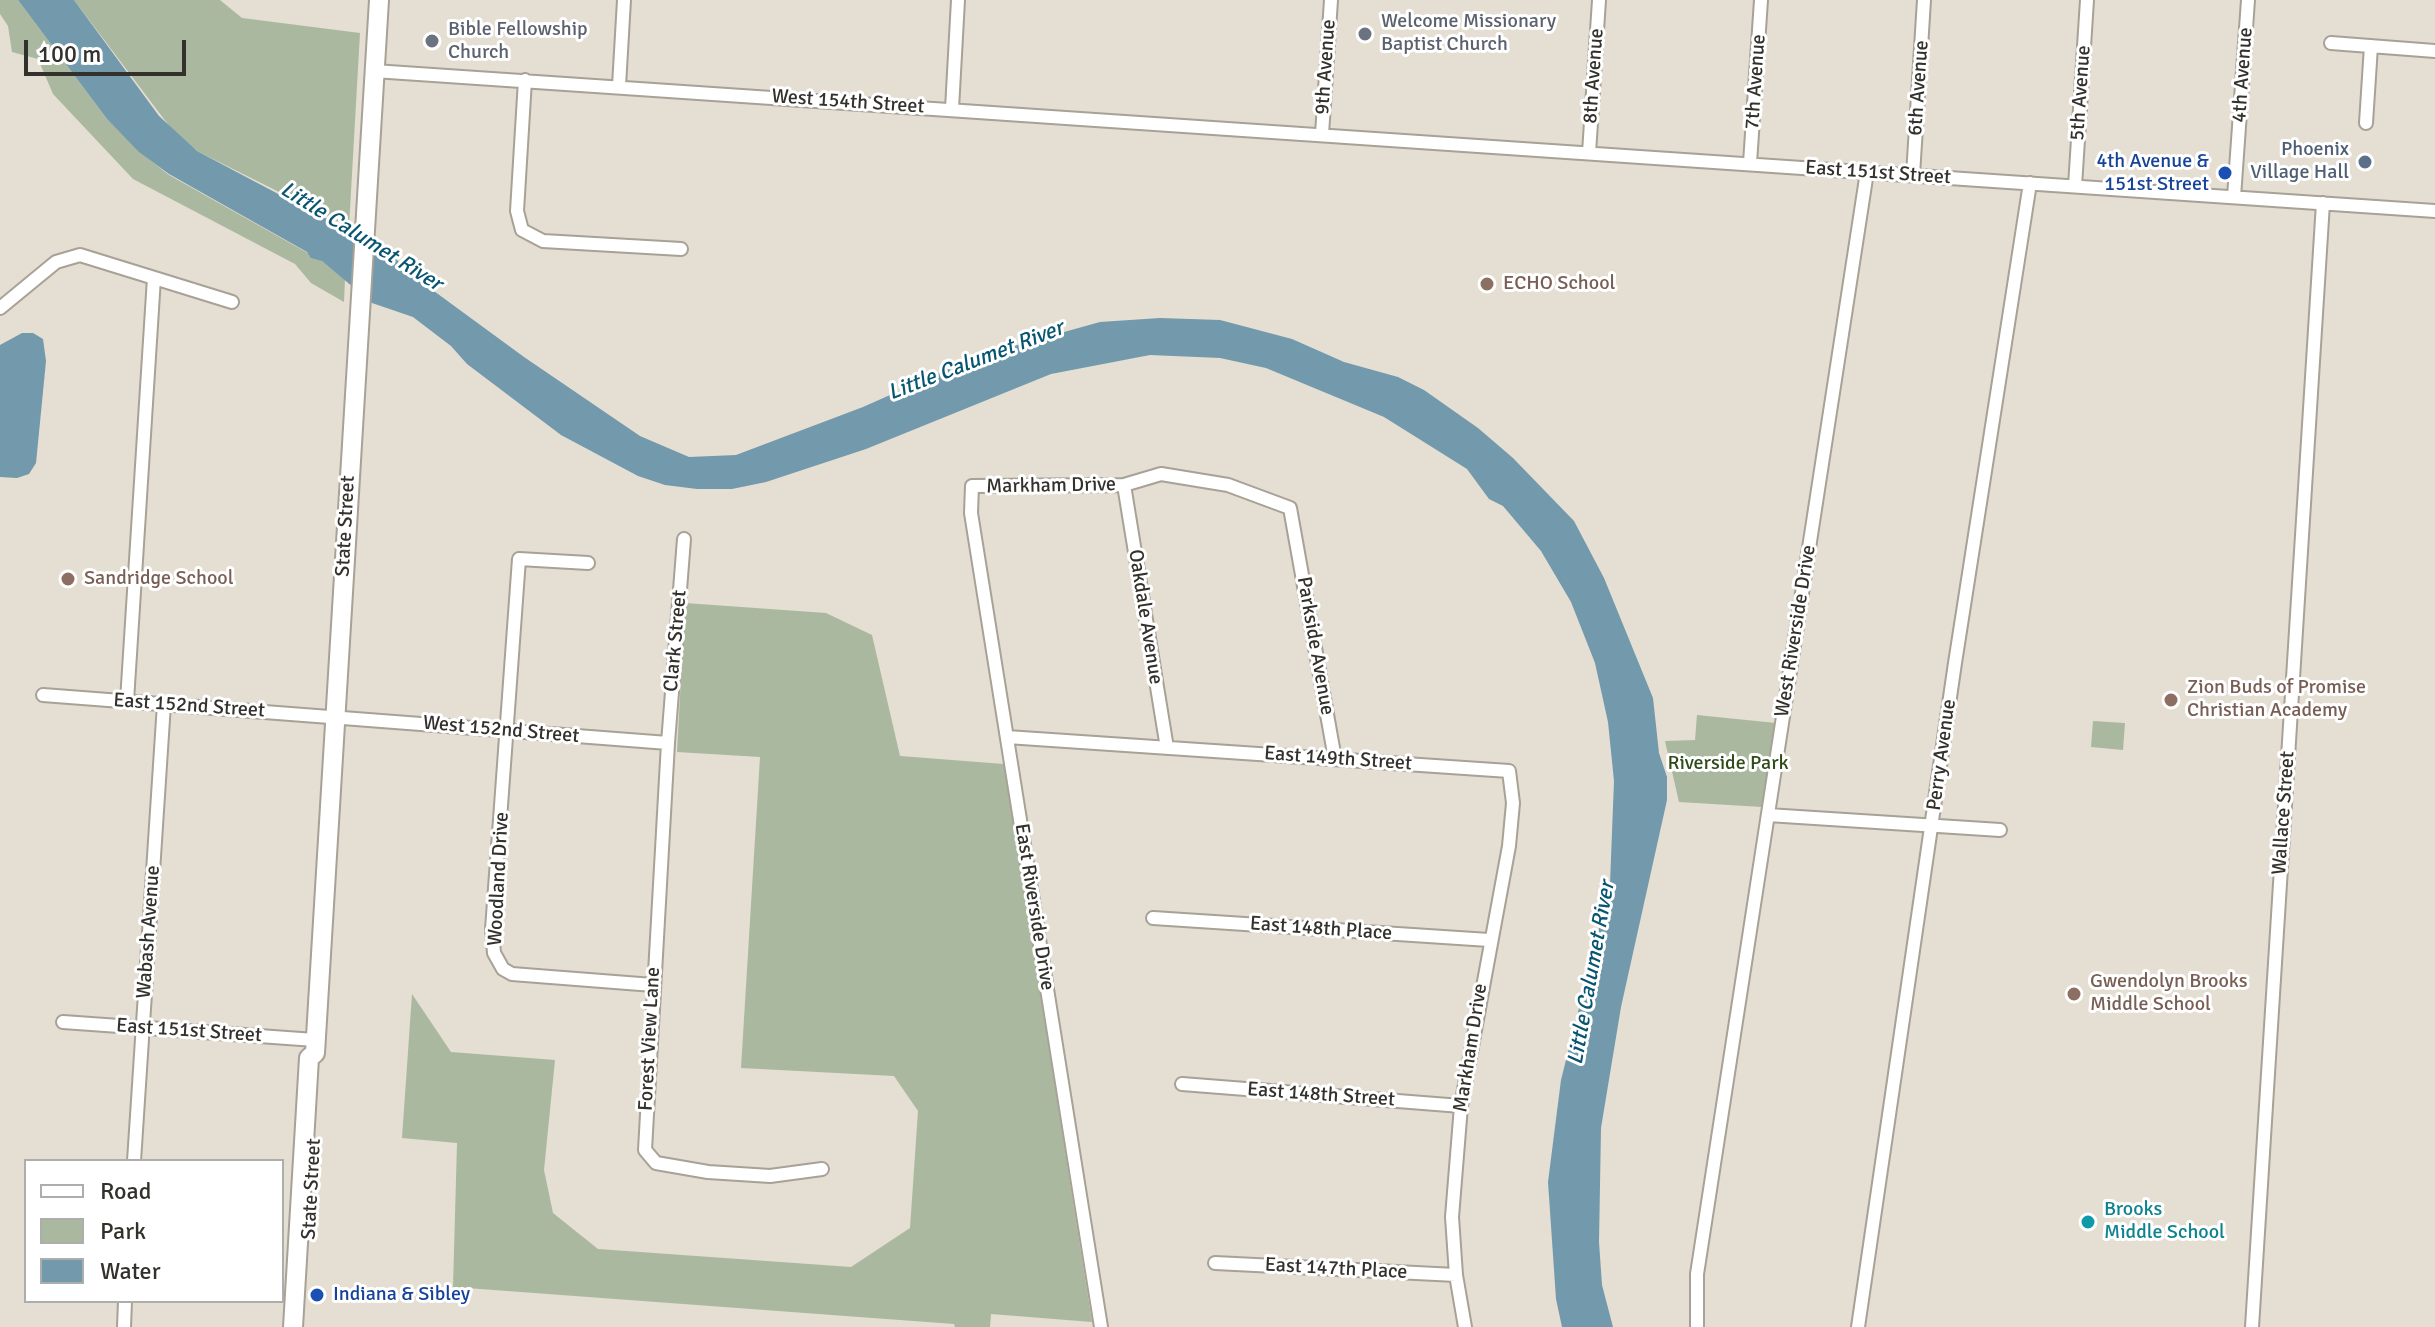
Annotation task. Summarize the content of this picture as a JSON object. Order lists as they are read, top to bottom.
{
  "streets": {
    "main road": ["State Street"],
    "street": [
      "9th Avenue",
      "4th Avenue",
      "8th Avenue",
      "7th Avenue",
      "6th Avenue",
      "5th Avenue",
      "West 154th Street",
      "East 151st Street",
      "Markham Drive",
      "Oakdale Avenue",
      "West Riverside Drive",
      "Clark Street",
      "Parkside Avenue",
      "East 152nd Street",
      "West 152nd Street",
      "Perry Avenue",
      "East 149th Street",
      "Wallace Street",
      "Woodland Drive",
      "East Riverside Drive",
      "East 148th Place",
      "Wabash Avenue",
      "Forest View Lane",
      "East 148th Street",
      "East 147th Place"
    ]
  },
  "crossings": [
    ["9th Avenue", "West 154th Street"],
    ["9th Avenue", "East 151st Street"],
    ["4th Avenue", "East 151st Street"],
    ["8th Avenue", "East 151st Street"],
    ["7th Avenue", "East 151st Street"],
    ["6th Avenue", "East 151st Street"],
    ["5th Avenue", "East 151st Street"],
    ["West 154th Street", "East 151st Street"],
    ["West 154th Street", "State Street"],
    ["East 151st Street", "State Street"],
    ["East 151st Street", "West Riverside Drive"],
    ["East 151st Street", "Perry Avenue"],
    ["East 151st Street", "Wallace Street"],
    ["East 151st Street", "Wabash Avenue"],
    ["Markham Drive", "Oakdale Avenue"],
    ["Markham Drive", "Parkside Avenue"],
    ["Markham Drive", "East 149th Street"],
    ["Markham Drive", "East Riverside Drive"],
    ["Markham Drive", "East 148th Place"],
    ["Markham Drive", "East 148th Street"],
    ["Markham Drive", "East 147th Place"],
    ["State Street", "East 152nd Street"],
    ["State Street", "West 152nd Street"],
    ["Oakdale Avenue", "East 149th Street"],
    ["Clark Street", "West 152nd Street"],
    ["Clark Street", "Forest View Lane"],
    ["Parkside Avenue", "East 149th Street"],
    ["East 152nd Street", "West 152nd Street"],
    ["East 152nd Street", "Wabash Avenue"],
    ["West 152nd Street", "Woodland Drive"],
    ["West 152nd Street", "Forest View Lane"],
    ["Woodland Drive", "Forest View Lane"]
  ],
  "water": ["Little Calumet River"],
  "parks": ["Riverside Park"],
  "places": [
    "Welcome Missionary Baptist Church",
    "Bible Fellowship Church",
    "Phoenix Village Hall",
    "4th Avenue & 151st Street",
    "ECHO School",
    "Sandridge School",
    "Zion Buds of Promise Christian Academy",
    "Gwendolyn Brooks Middle School",
    "Brooks Middle School",
    "Indiana & Sibley"
  ],
  "legend": ["Road", "Park", "Water"],
  "scale_bar": "100 m"
}
